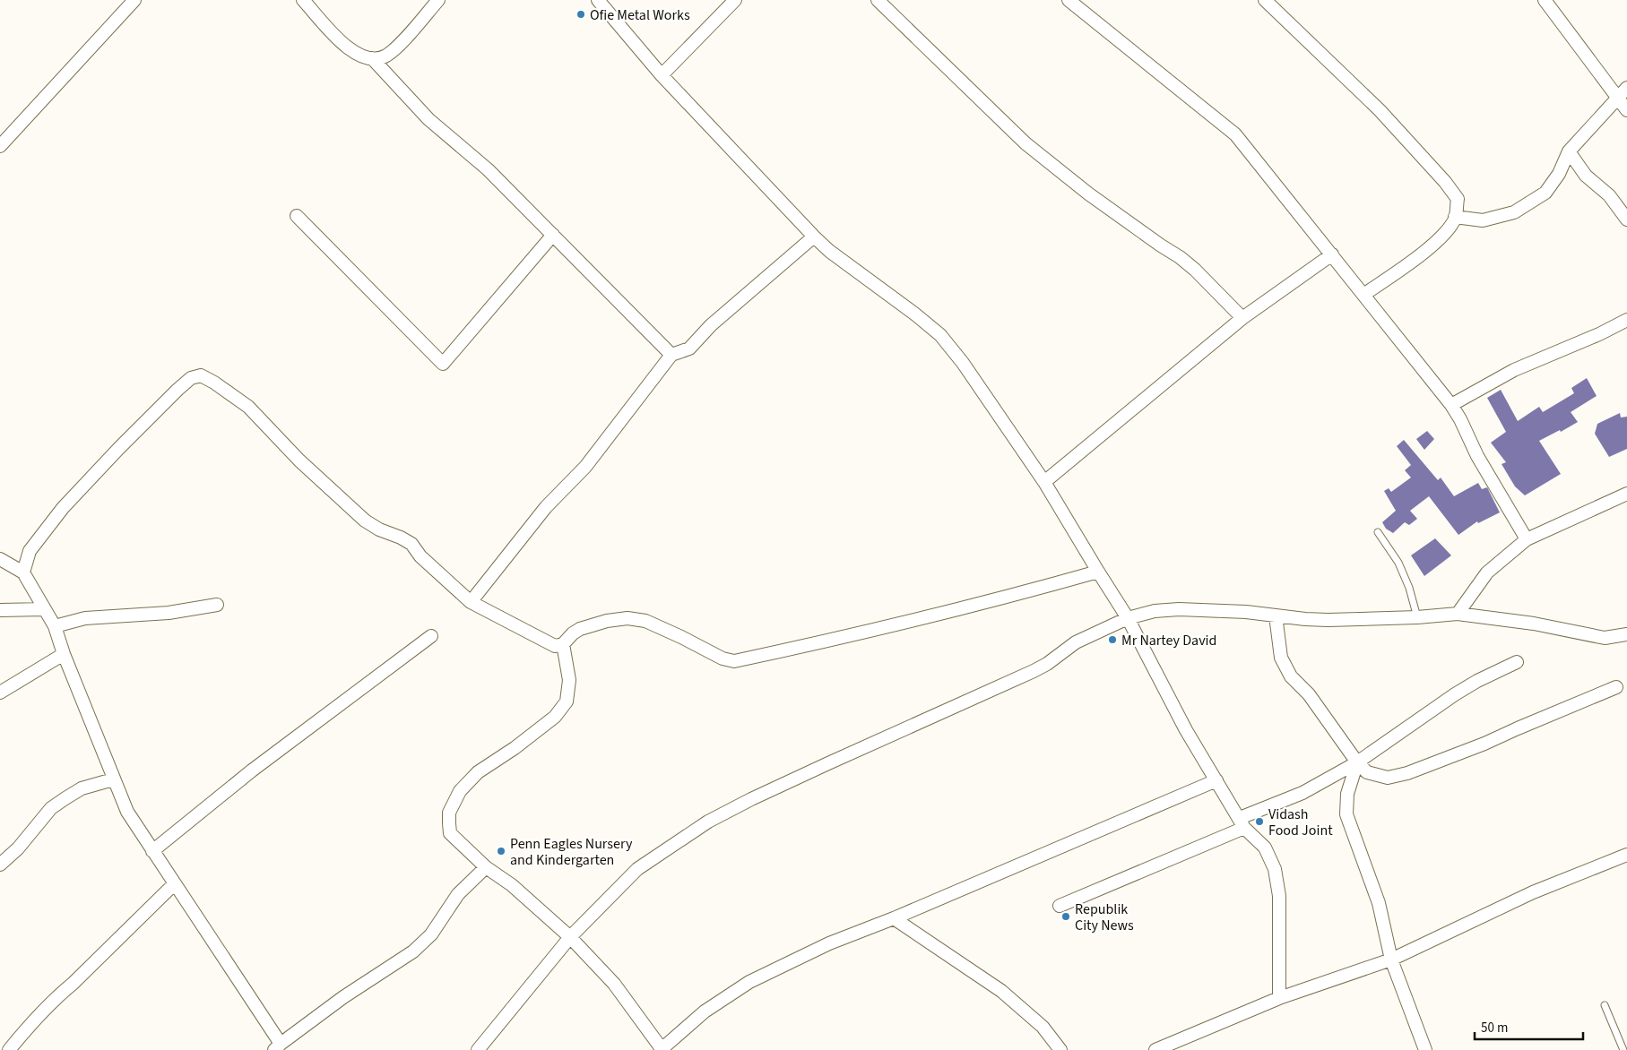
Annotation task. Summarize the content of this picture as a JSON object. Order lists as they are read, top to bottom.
{
  "places": [
    "Ofie Metal Works",
    "Mr Nartey David",
    "Vidash Food Joint",
    "Penn Eagles Nursery and Kindergarten",
    "Republik City News"
  ],
  "scale_bar": "50 m"
}
